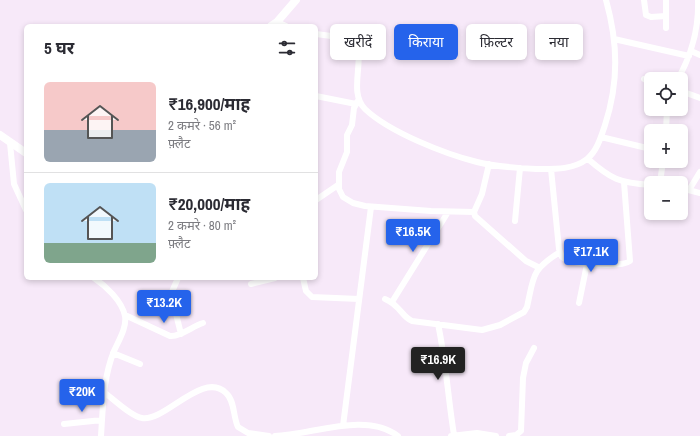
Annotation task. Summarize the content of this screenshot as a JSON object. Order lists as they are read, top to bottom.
{
  "page": {
    "chip": [
      "खरीदें",
      "किराया",
      "फ़िल्टर",
      "नया"
    ],
    "heading": "5 घर",
    "map_buttons": ["+", "−"],
    "list": [
      {
        "name": "₹16,900/माह",
        "note": "2 कमरे · 56 m² · फ़्लैट"
      },
      {
        "name": "₹20,000/माह",
        "note": "2 कमरे · 80 m² · फ़्लैट"
      }
    ],
    "price": [
      "₹16.5K",
      "₹17.1K",
      "₹13.2K",
      "₹16.9K",
      "₹20K"
    ]
  }
}
